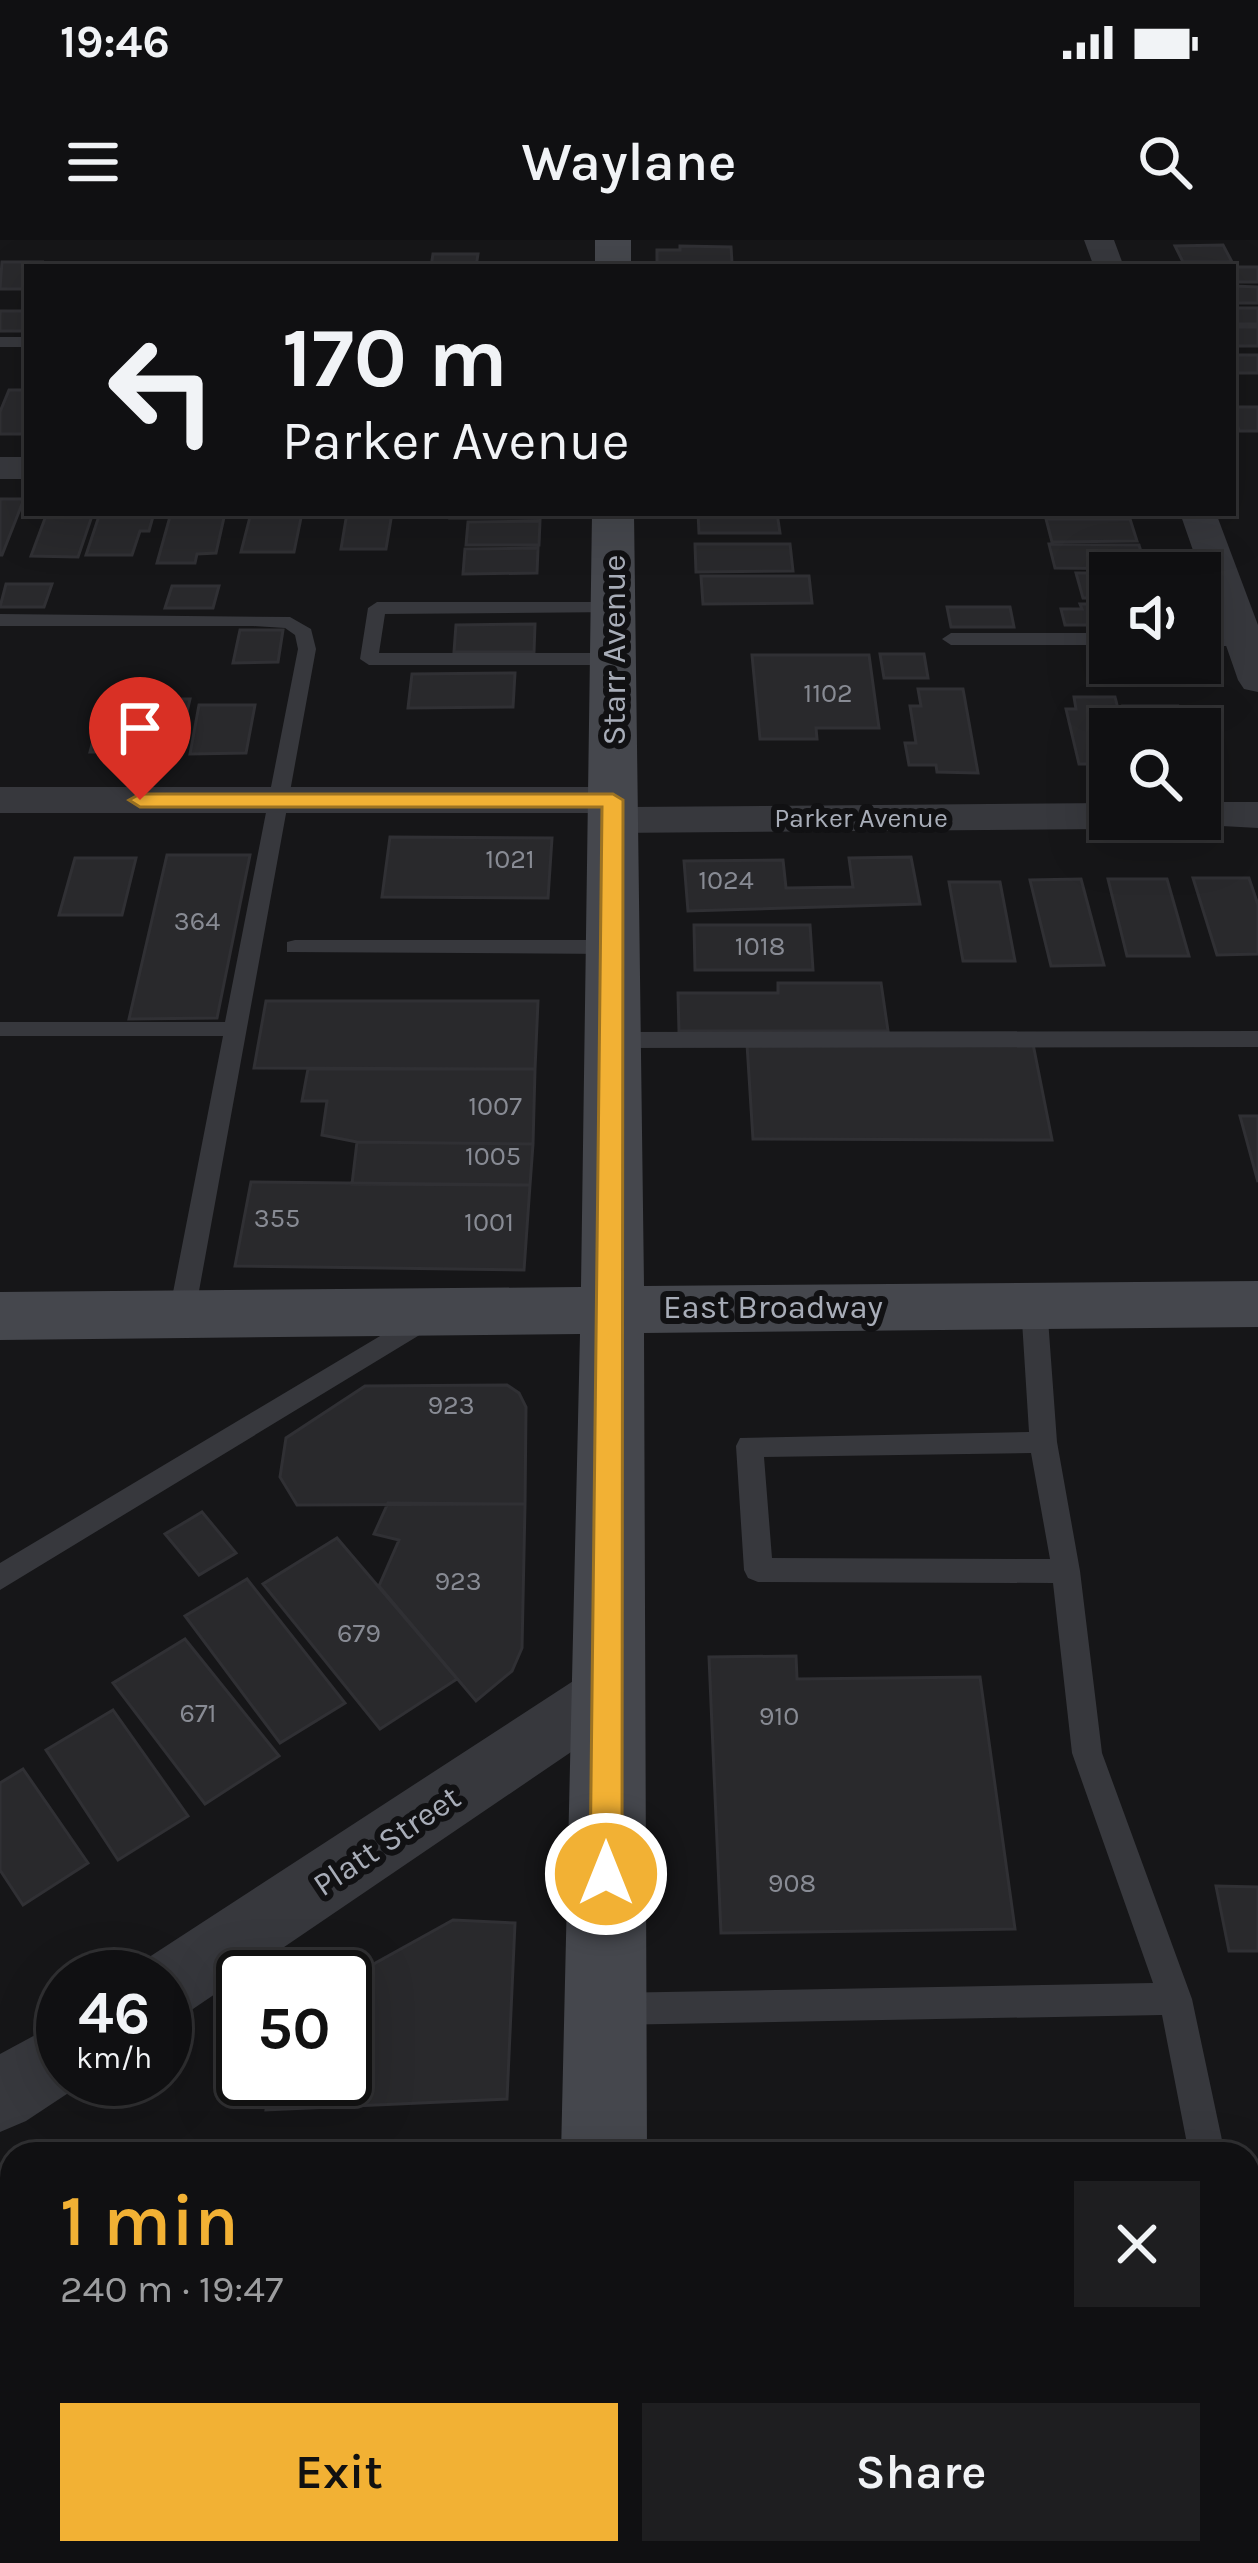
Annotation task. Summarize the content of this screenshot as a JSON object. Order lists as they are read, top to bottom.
{
  "streets": {
    "main road": ["Starr Avenue", "East Broadway"],
    "street": ["Parker Avenue", "Platt Street"]
  },
  "crossings": [
    ["Starr Avenue", "Parker Avenue"],
    ["Starr Avenue", "East Broadway"],
    ["Starr Avenue", "Platt Street"]
  ],
  "house_numbers": [
    "1102",
    "1021",
    "1024",
    "364",
    "1018",
    "1007",
    "1005",
    "355",
    "1001",
    "923",
    "923",
    "679",
    "671",
    "910",
    "908"
  ],
  "page": {
    "status": "19:46",
    "header": "Waylane",
    "turn": ["170 m", "Parker Avenue"],
    "speed": "46 km/h",
    "limit": "50",
    "heading": ["1 min", "240 m · 19:47"],
    "buttons": ["Exit", "Share"]
  }
}
